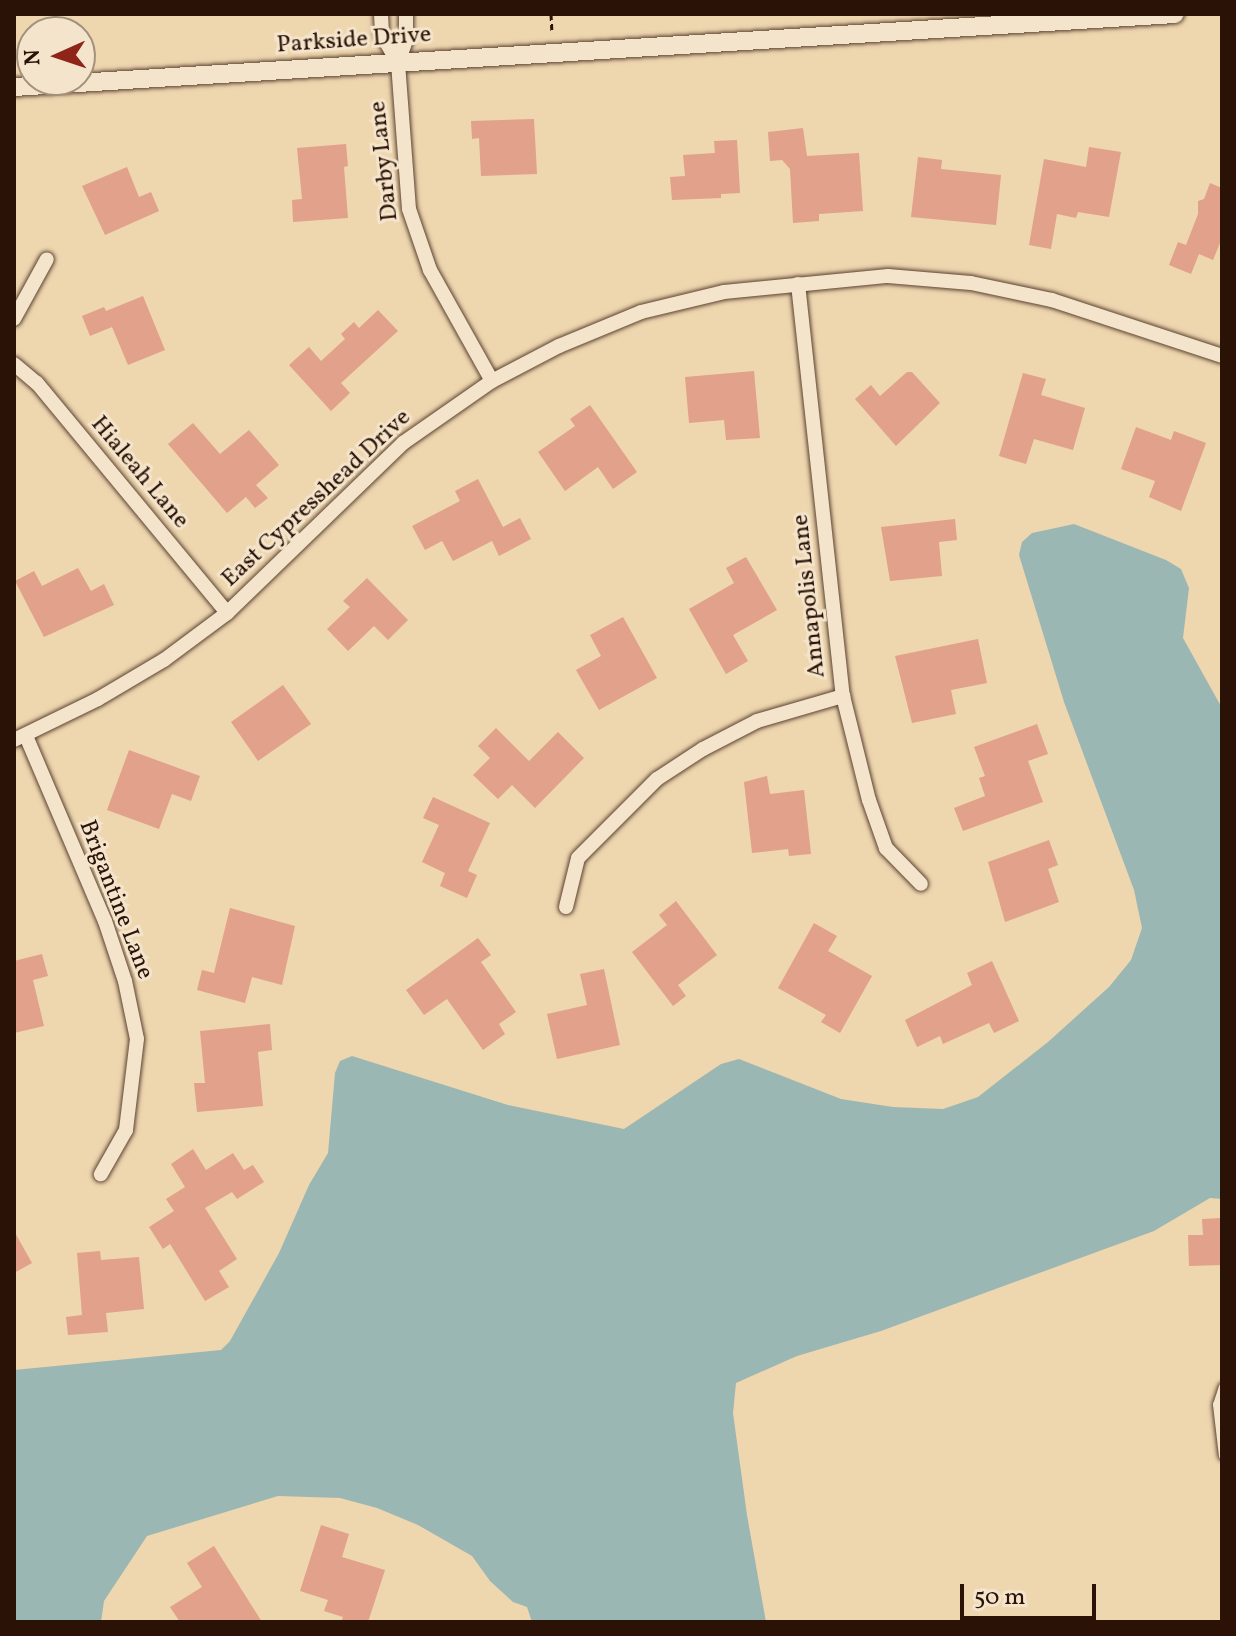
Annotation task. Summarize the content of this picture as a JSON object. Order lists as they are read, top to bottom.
{
  "streets": {
    "street": [
      "Parkside Drive",
      "Darby Lane",
      "Hialeah Lane",
      "East Cypresshead Drive",
      "Annapolis Lane",
      "Brigantine Lane"
    ]
  },
  "crossings": [
    ["Parkside Drive", "Darby Lane"],
    ["Darby Lane", "East Cypresshead Drive"],
    ["Hialeah Lane", "East Cypresshead Drive"],
    ["East Cypresshead Drive", "Annapolis Lane"],
    ["East Cypresshead Drive", "Brigantine Lane"]
  ],
  "scale_bar": "50 m",
  "north": "left"
}
